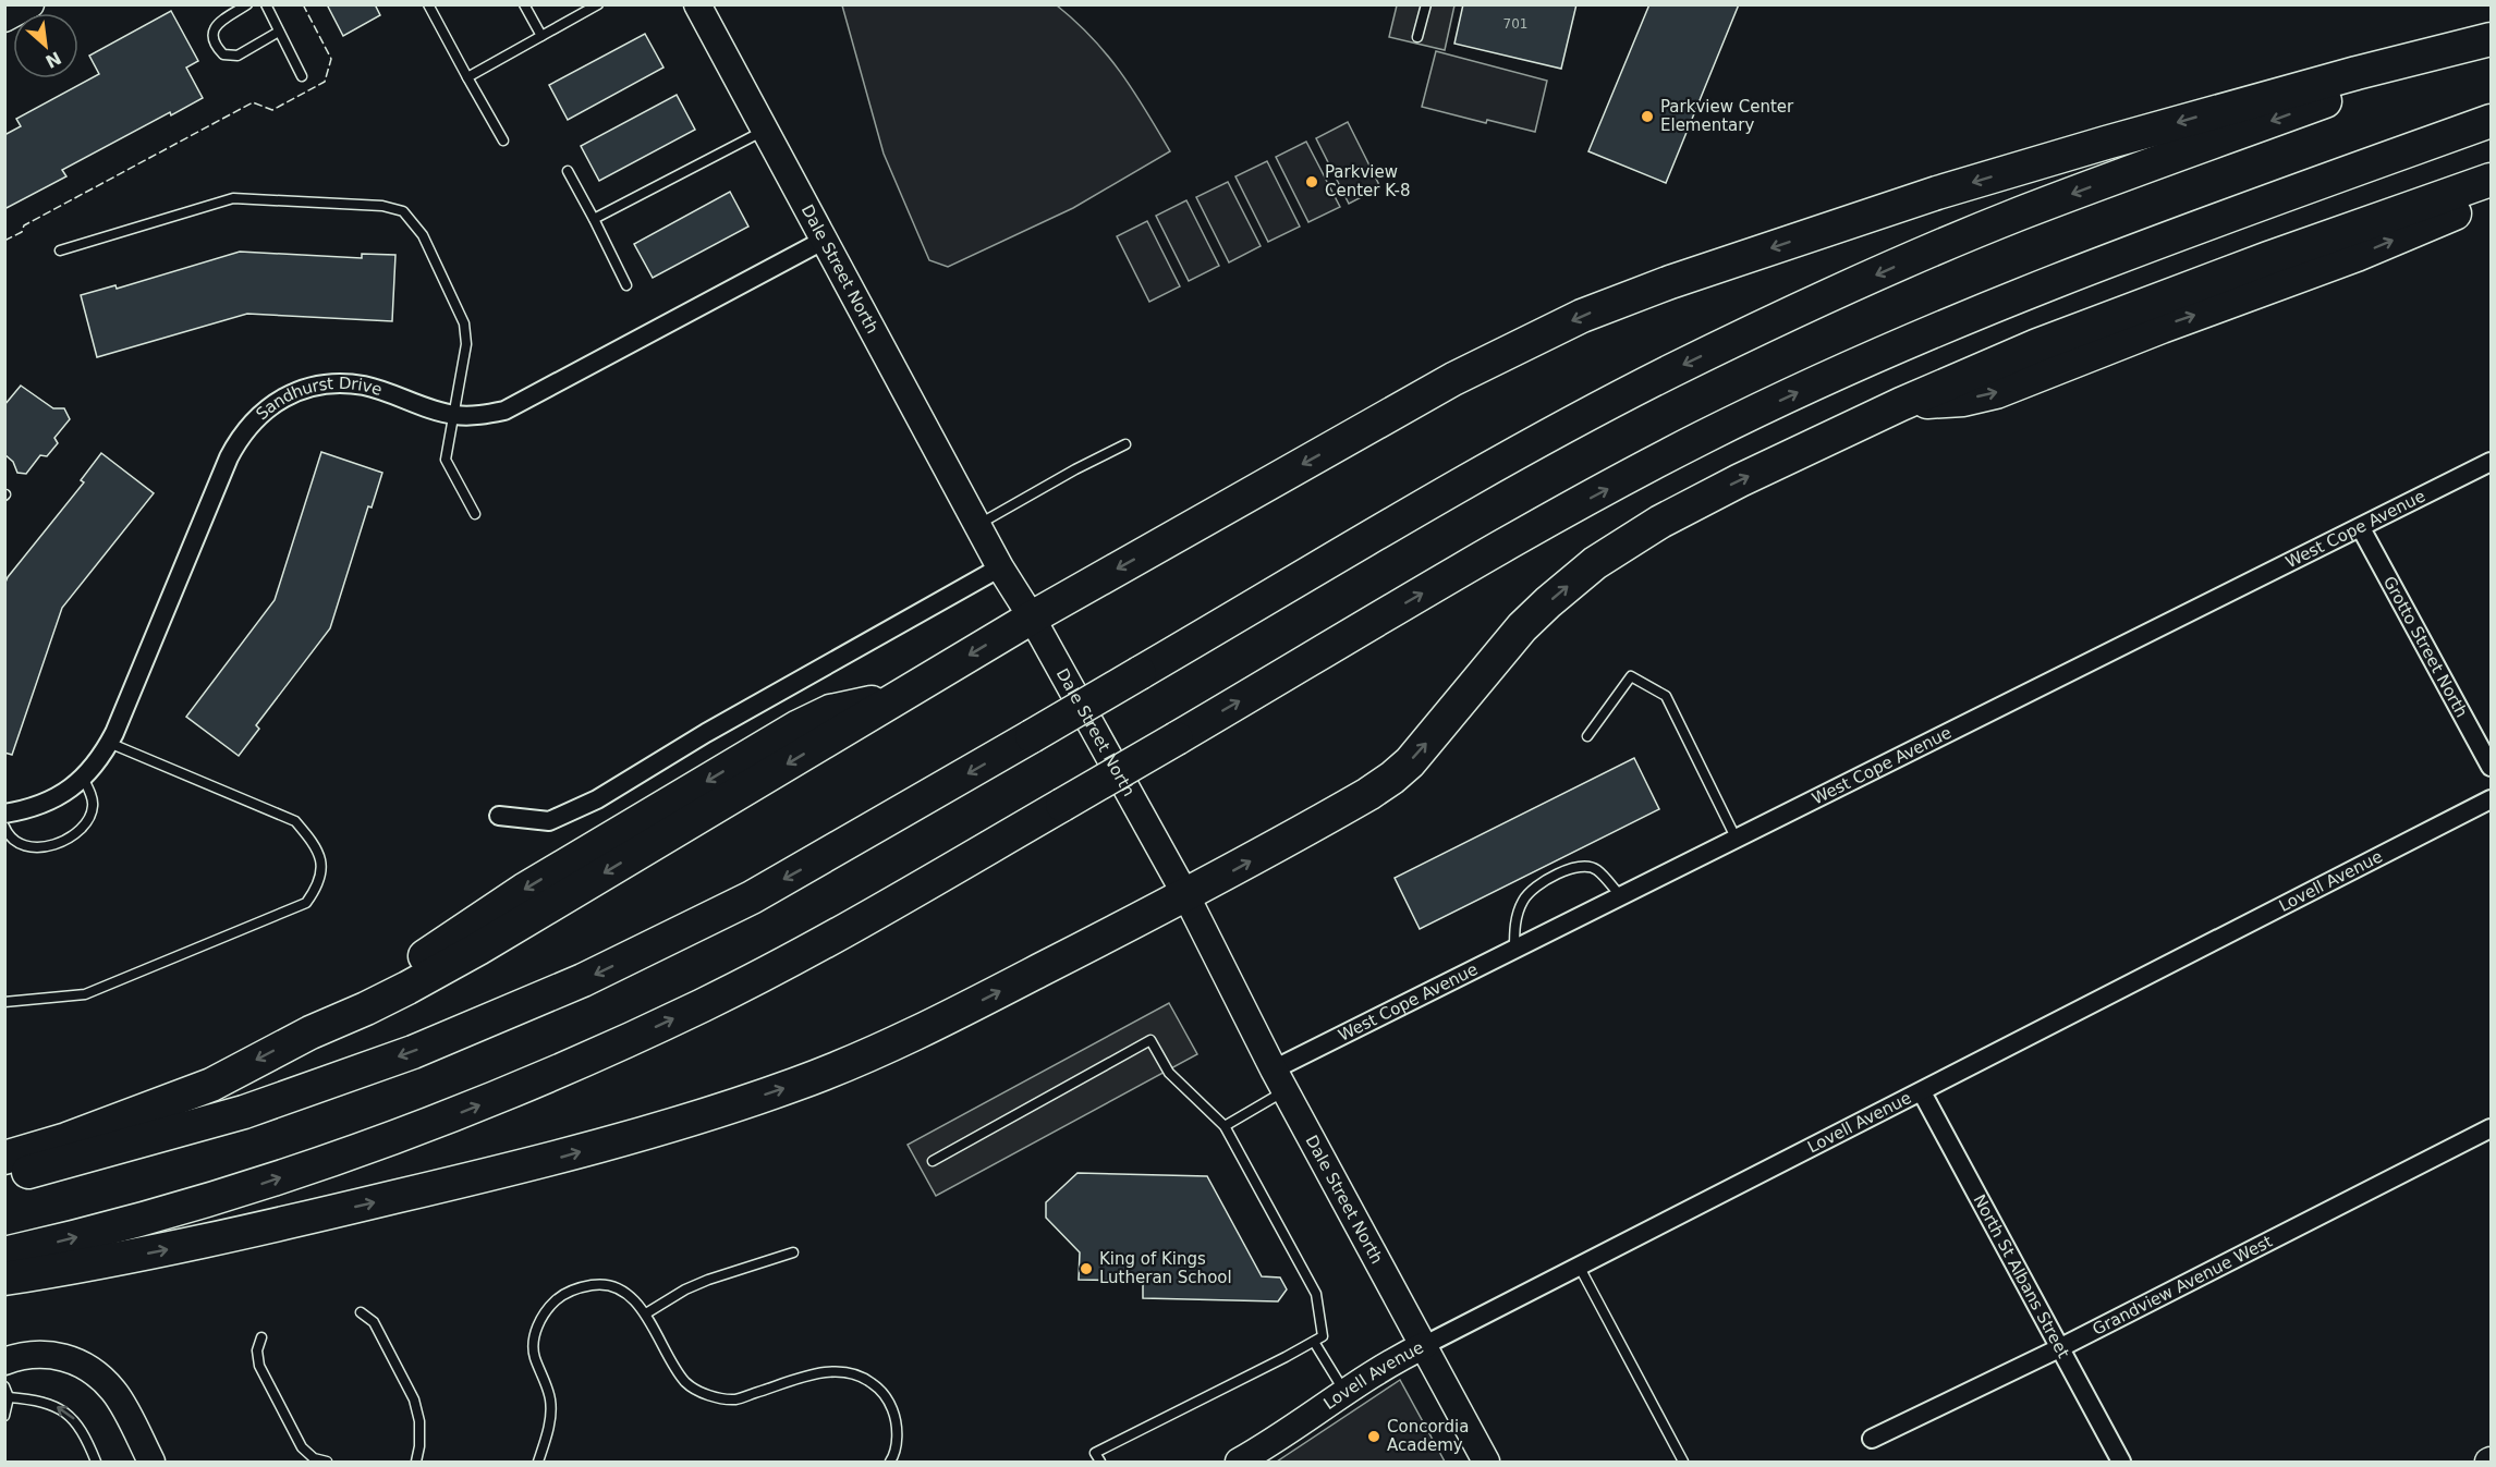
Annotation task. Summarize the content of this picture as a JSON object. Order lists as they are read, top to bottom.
{
  "streets": {
    "main road": ["Dale Street North", "Lovell Avenue"],
    "street": [
      "Sandhurst Drive",
      "West Cope Avenue",
      "Grotto Street North",
      "North St Albans Street",
      "Grandview Avenue West"
    ]
  },
  "crossings": [
    ["Dale Street North", "Sandhurst Drive"],
    ["Dale Street North", "West Cope Avenue"],
    ["Dale Street North", "Lovell Avenue"],
    ["West Cope Avenue", "Grotto Street North"],
    ["Lovell Avenue", "North St Albans Street"],
    ["North St Albans Street", "Grandview Avenue West"]
  ],
  "places": [
    "Parkview Center Elementary",
    "Parkview Center K-8",
    "King of Kings Lutheran School",
    "Concordia Academy"
  ],
  "house_numbers": ["701"],
  "north": "bottom right"
}
